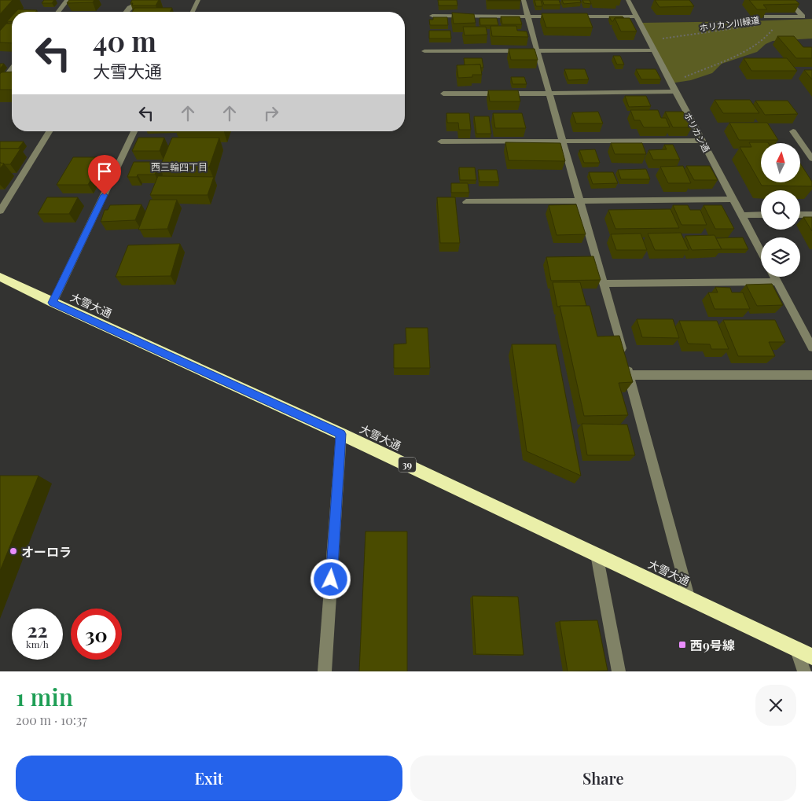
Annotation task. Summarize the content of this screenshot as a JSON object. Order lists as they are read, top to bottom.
{
  "streets": {
    "highway": ["大雪大通", "39"],
    "street": ["ホリカン通"],
    "path": ["ホリカン川緑道"]
  },
  "crossings": [
    ["ホリカン川緑道", "ホリカン通"]
  ],
  "districts": ["西三輪四丁目"],
  "places": {
    "other": ["オーロラ"],
    "transit": ["西9号線"]
  },
  "north": "top",
  "page": {
    "turn": ["40 m", "大雪大通"],
    "speed": "22 km/h",
    "limit": "30",
    "heading": ["1 min", "200 m · 10:37"],
    "buttons": ["Exit", "Share"]
  }
}
